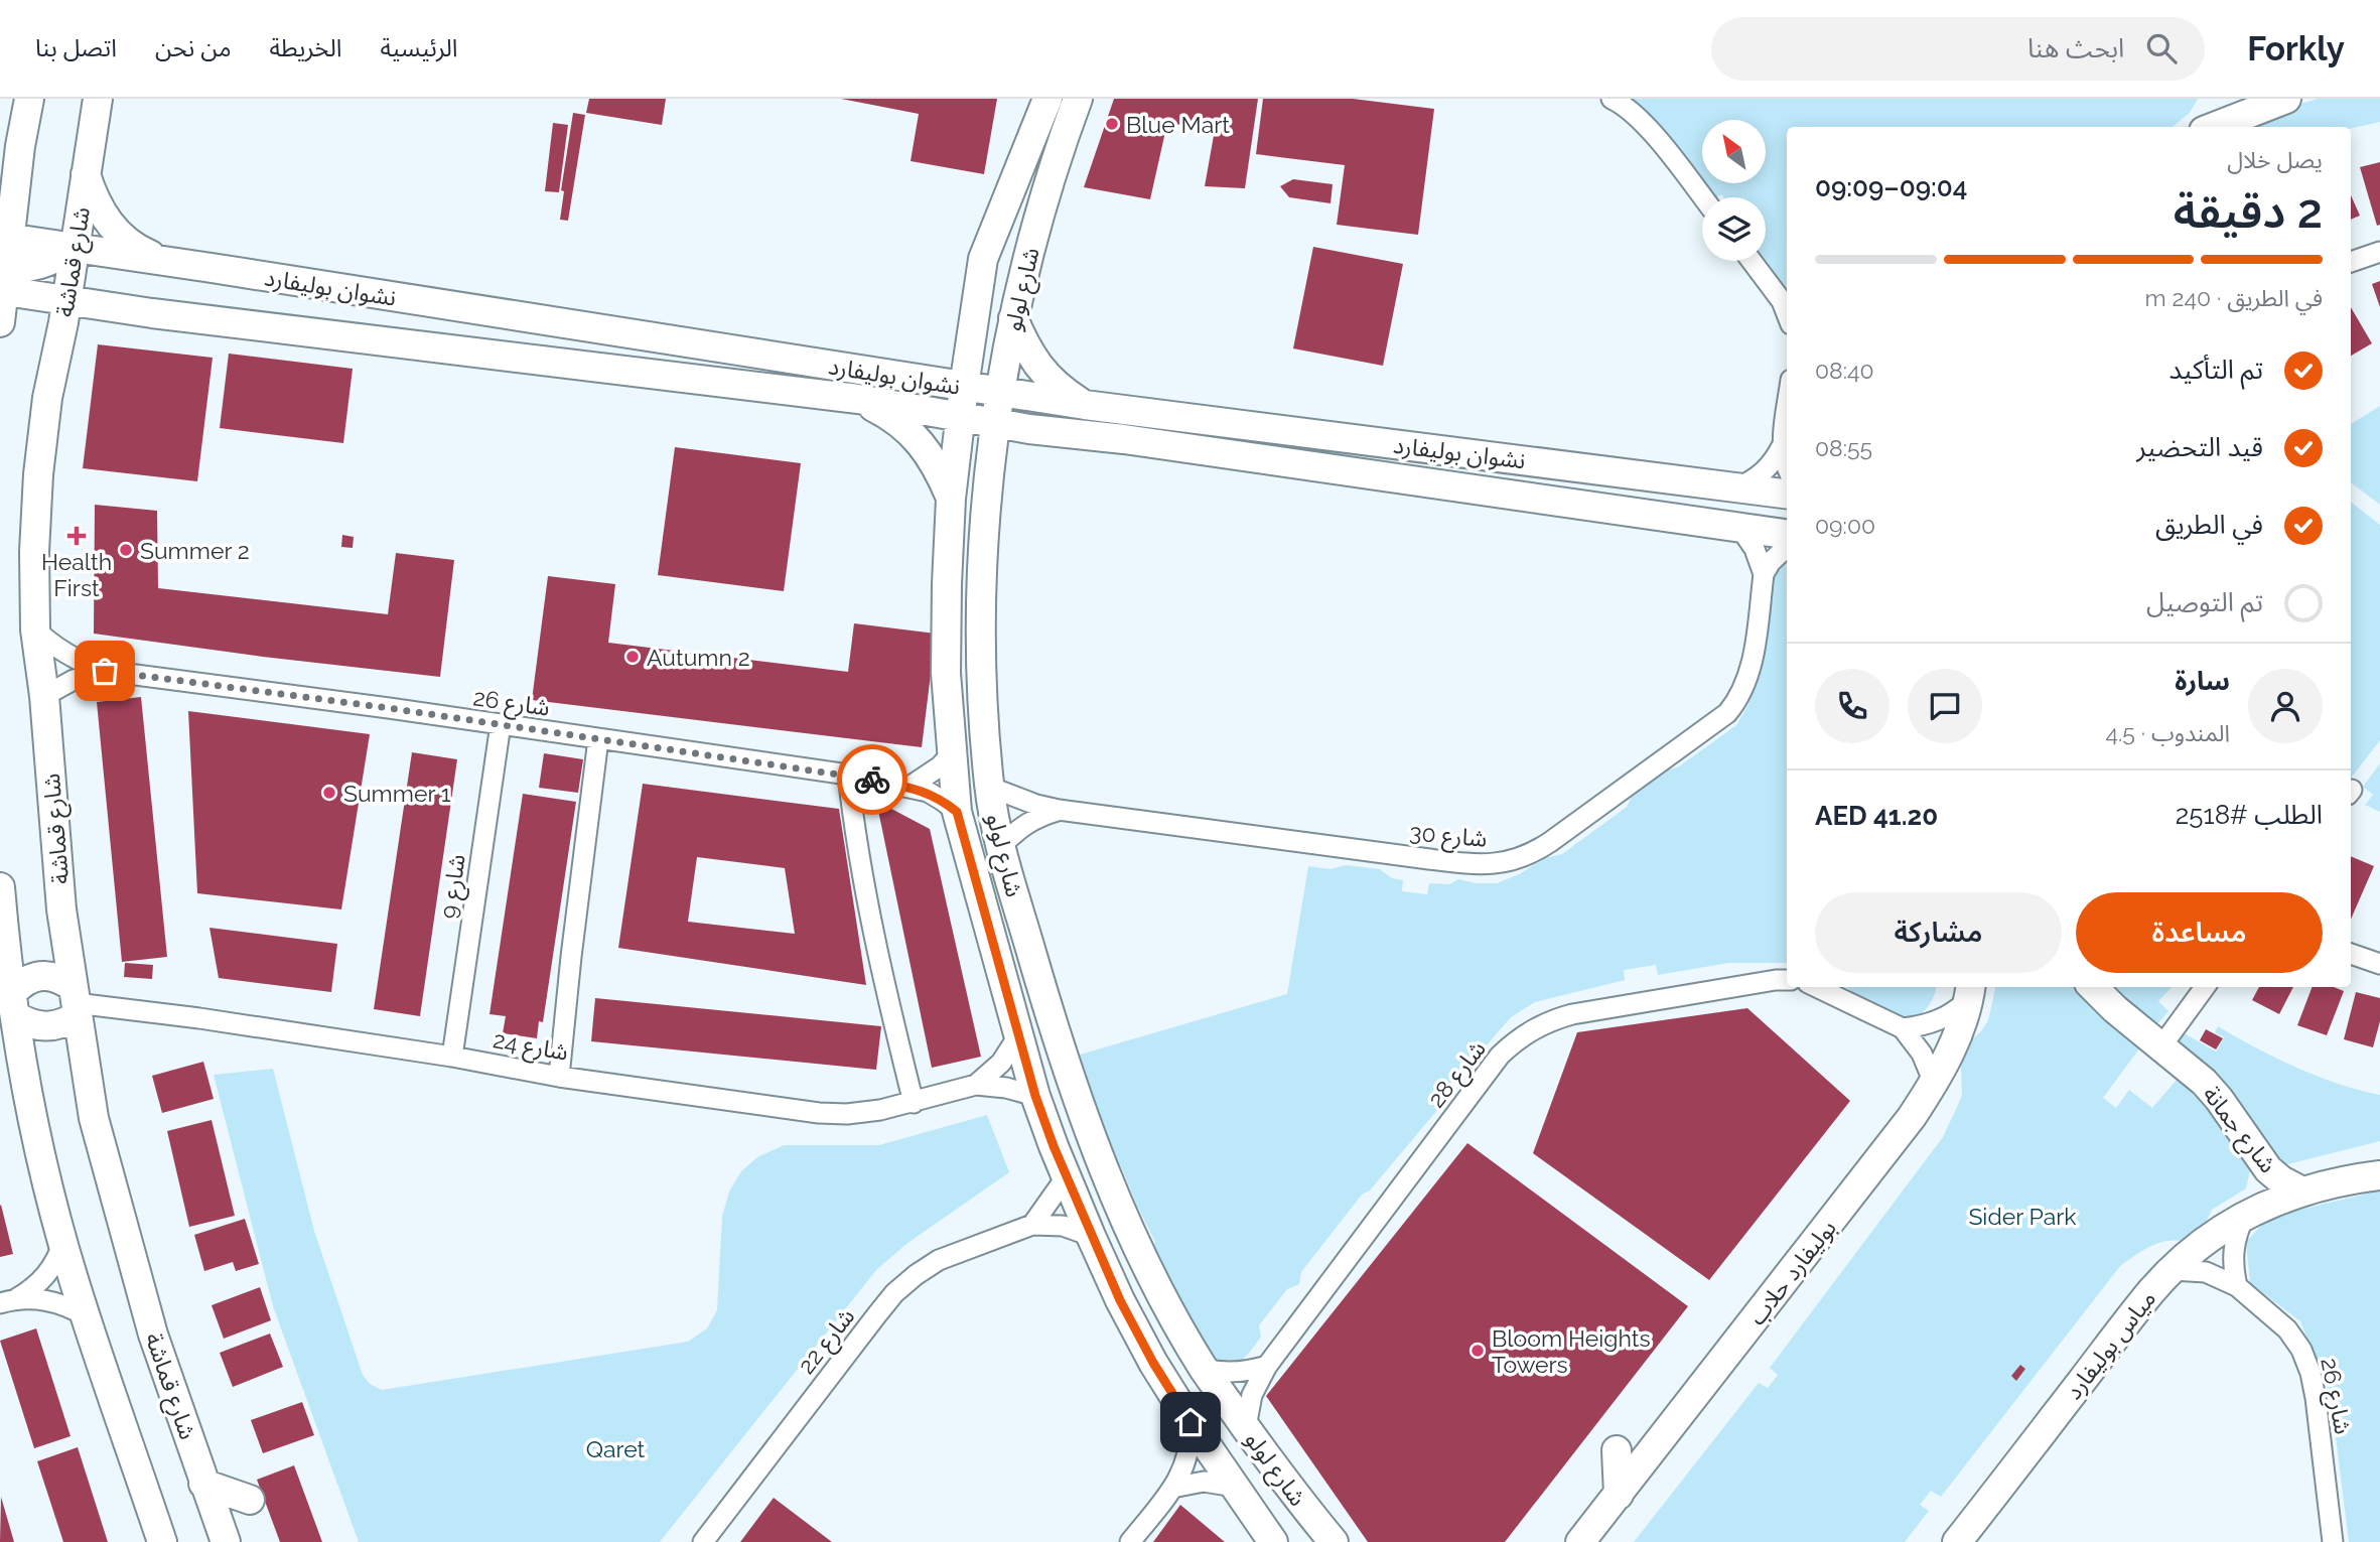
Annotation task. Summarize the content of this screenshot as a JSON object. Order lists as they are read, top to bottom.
{
  "streets": {
    "street": [
      "شارع قماشة",
      "نشوان بوليفارد",
      "شارع لولو",
      "شارع 26",
      "شارع 30",
      "شارع 9",
      "شارع 24",
      "شارع 28",
      "شارع جمانة",
      "بوليفارد حلاب",
      "شارع 22",
      "مياس بوليفارد"
    ]
  },
  "crossings": [
    ["شارع قماشة", "نشوان بوليفارد"],
    ["شارع قماشة", "شارع 26"],
    ["شارع قماشة", "شارع 24"],
    ["نشوان بوليفارد", "شارع لولو"],
    ["شارع لولو", "شارع 26"],
    ["شارع لولو", "شارع 30"],
    ["شارع لولو", "شارع 24"],
    ["شارع لولو", "شارع 28"],
    ["شارع لولو", "شارع 22"],
    ["شارع 26", "شارع 9"],
    ["شارع 26", "مياس بوليفارد"],
    ["شارع 9", "شارع 24"],
    ["شارع جمانة", "مياس بوليفارد"]
  ],
  "parks": ["Sider Park", "Qaret"],
  "places": {
    "other": [
      "Blue Mart",
      "Summer 2",
      "Autumn 2",
      "Summer 1",
      "Bloom Heights Towers"
    ],
    "health": ["Health First"]
  },
  "north": "top left",
  "page": {
    "header": "Forkly",
    "search": "ابحث هنا",
    "nav": [
      "الرئيسية",
      "الخريطة",
      "من نحن",
      "اتصل بنا"
    ],
    "heading": ["2 دقيقة", "يصل خلال", "09:04–09:09"],
    "panel": [
      "سارة",
      "المندوب · 4.5",
      "الطلب #2518",
      "AED 41.20"
    ],
    "bar": "في الطريق · 240 m",
    "list": [
      ["تم التأكيد", "08:40"],
      ["قيد التحضير", "08:55"],
      ["في الطريق", "09:00"],
      "تم التوصيل"
    ],
    "buttons": ["مساعدة", "مشاركة"]
  }
}
